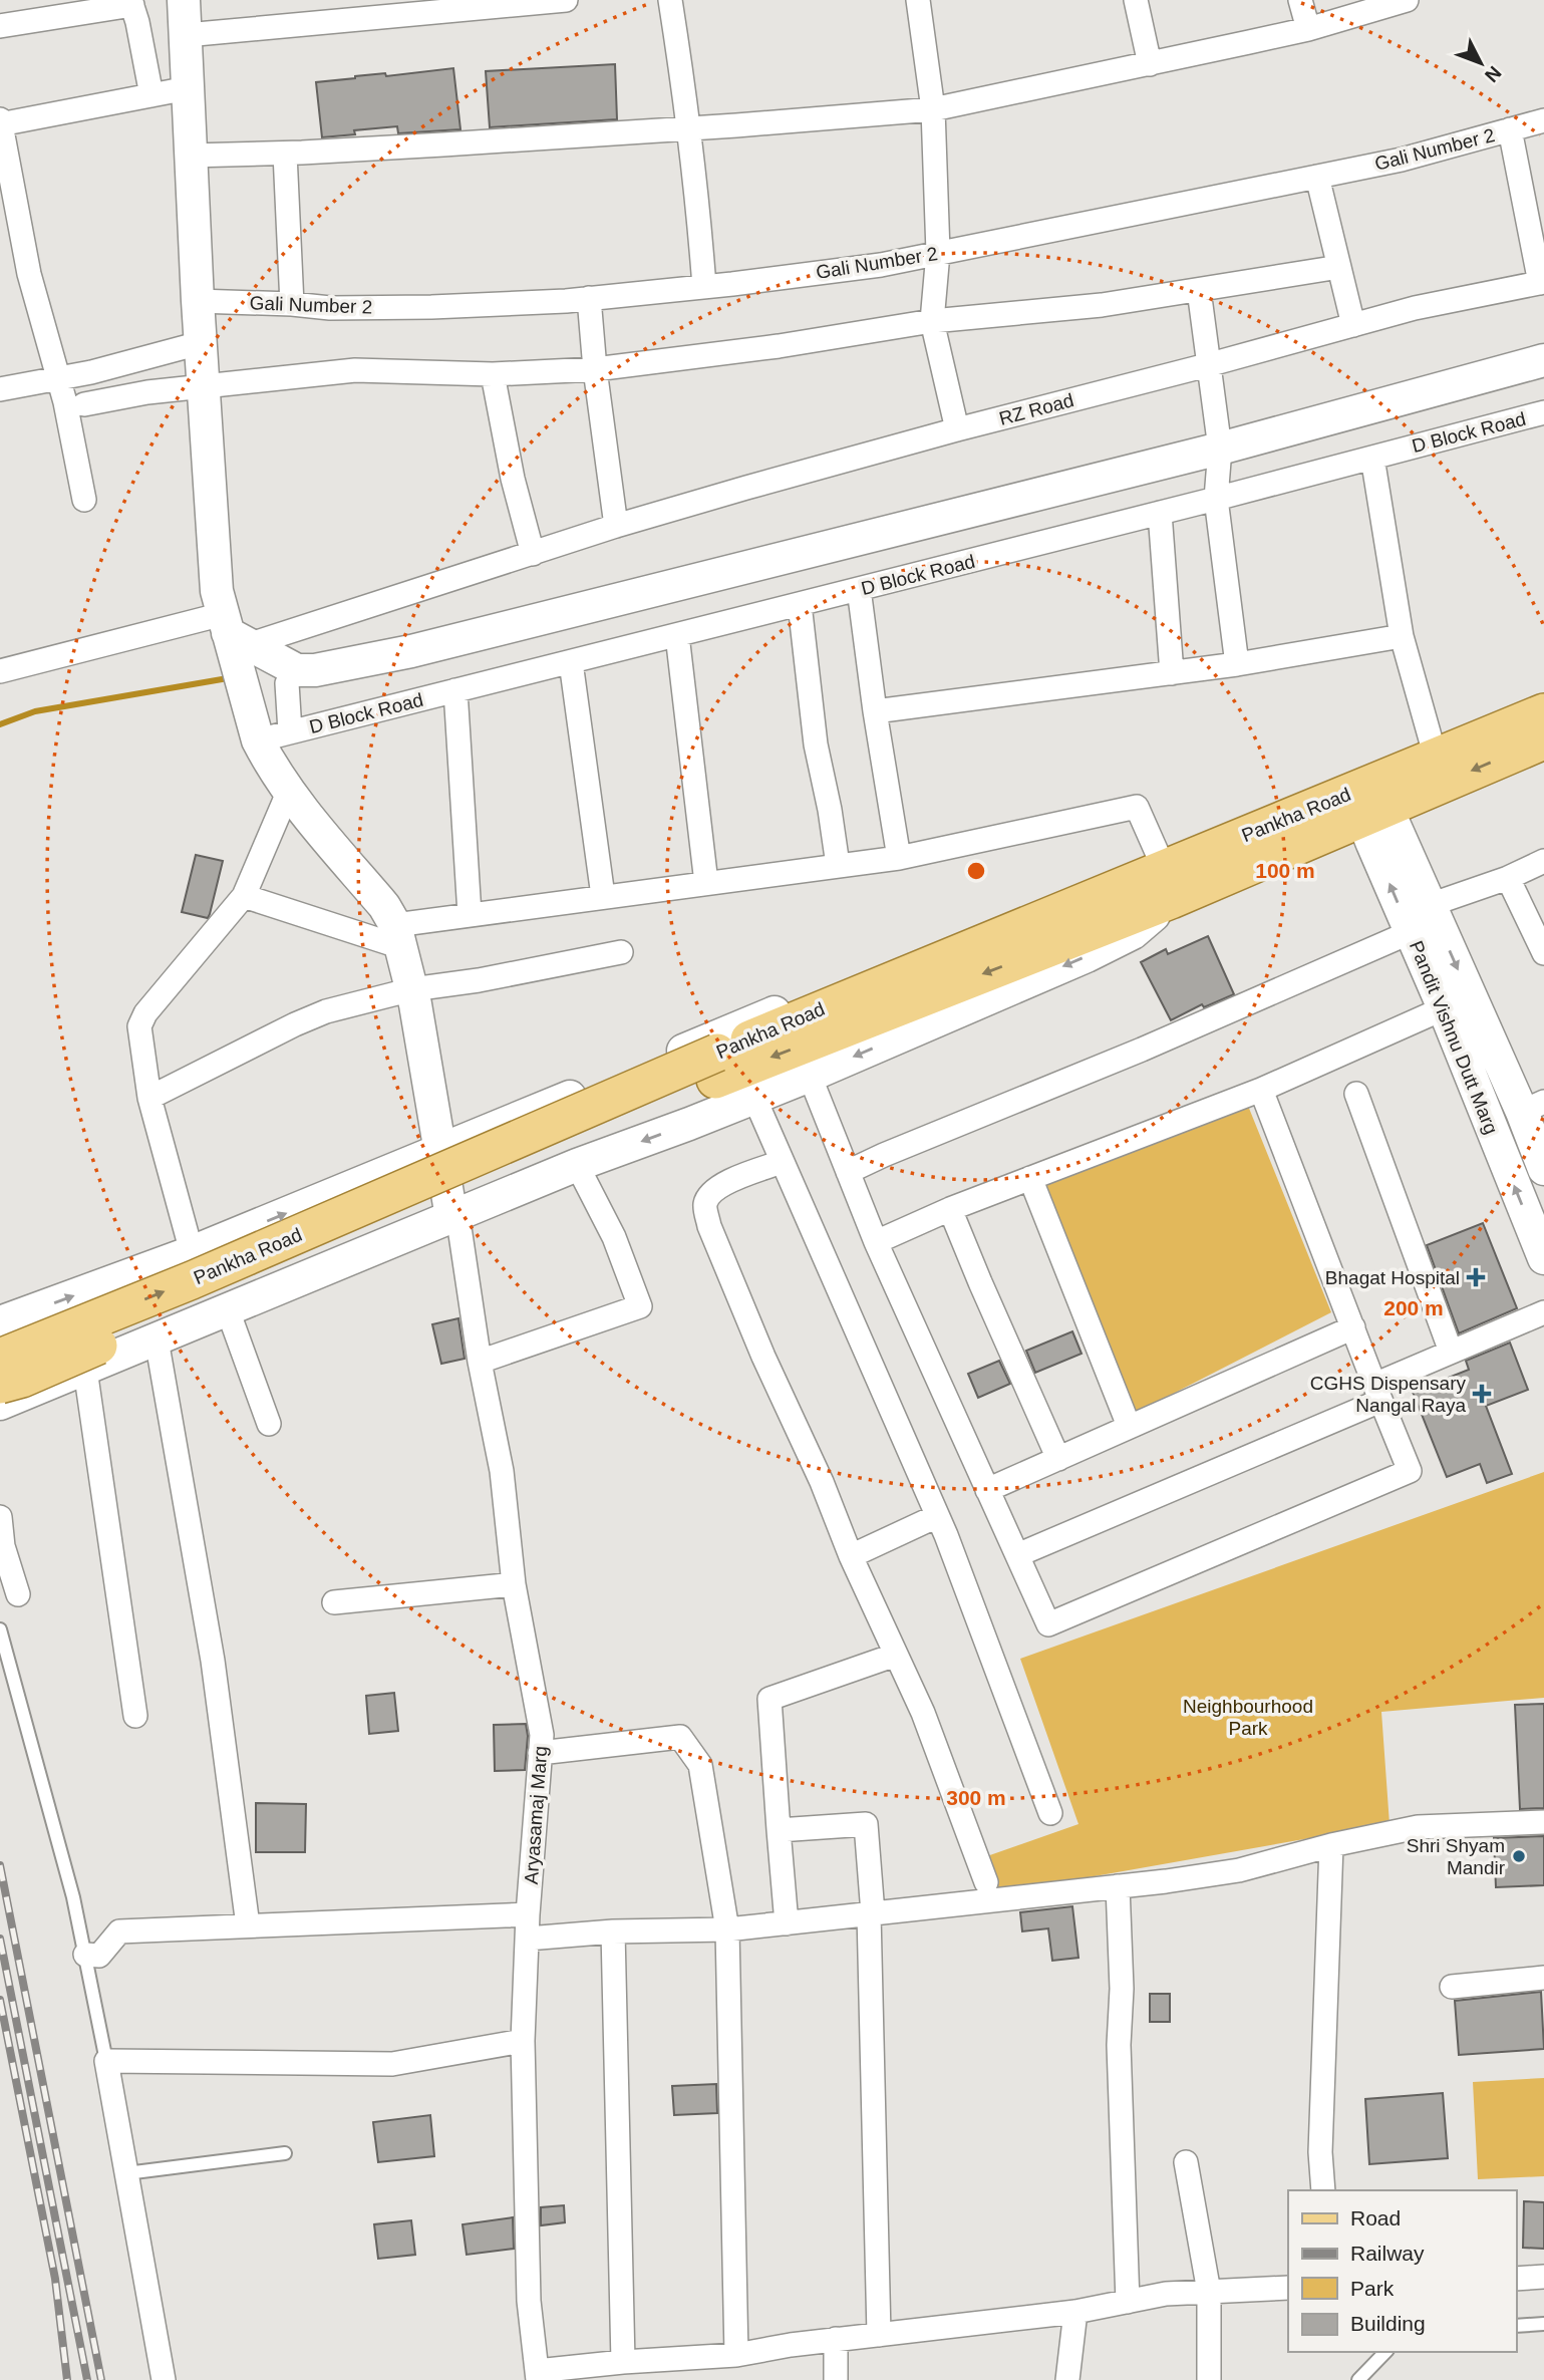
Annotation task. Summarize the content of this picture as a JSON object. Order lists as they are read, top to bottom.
{
  "streets": {
    "main road": ["Pankha Road"],
    "street": [
      "Gali Number 2",
      "RZ Road",
      "D Block Road",
      "Pandit Vishnu Dutt Marg",
      "Aryasamaj Marg"
    ]
  },
  "crossings": [
    ["Pankha Road", "Pandit Vishnu Dutt Marg"]
  ],
  "parks": ["Neighbourhood Park"],
  "places": {
    "health": ["Bhagat Hospital", "CGHS Dispensary Nangal Raya"],
    "other": ["Shri Shyam Mandir"]
  },
  "legend": [
    "Road",
    "Railway",
    "Park",
    "Building"
  ],
  "north": "bottom right",
  "rings": ["100 m", "200 m", "300 m"]
}
